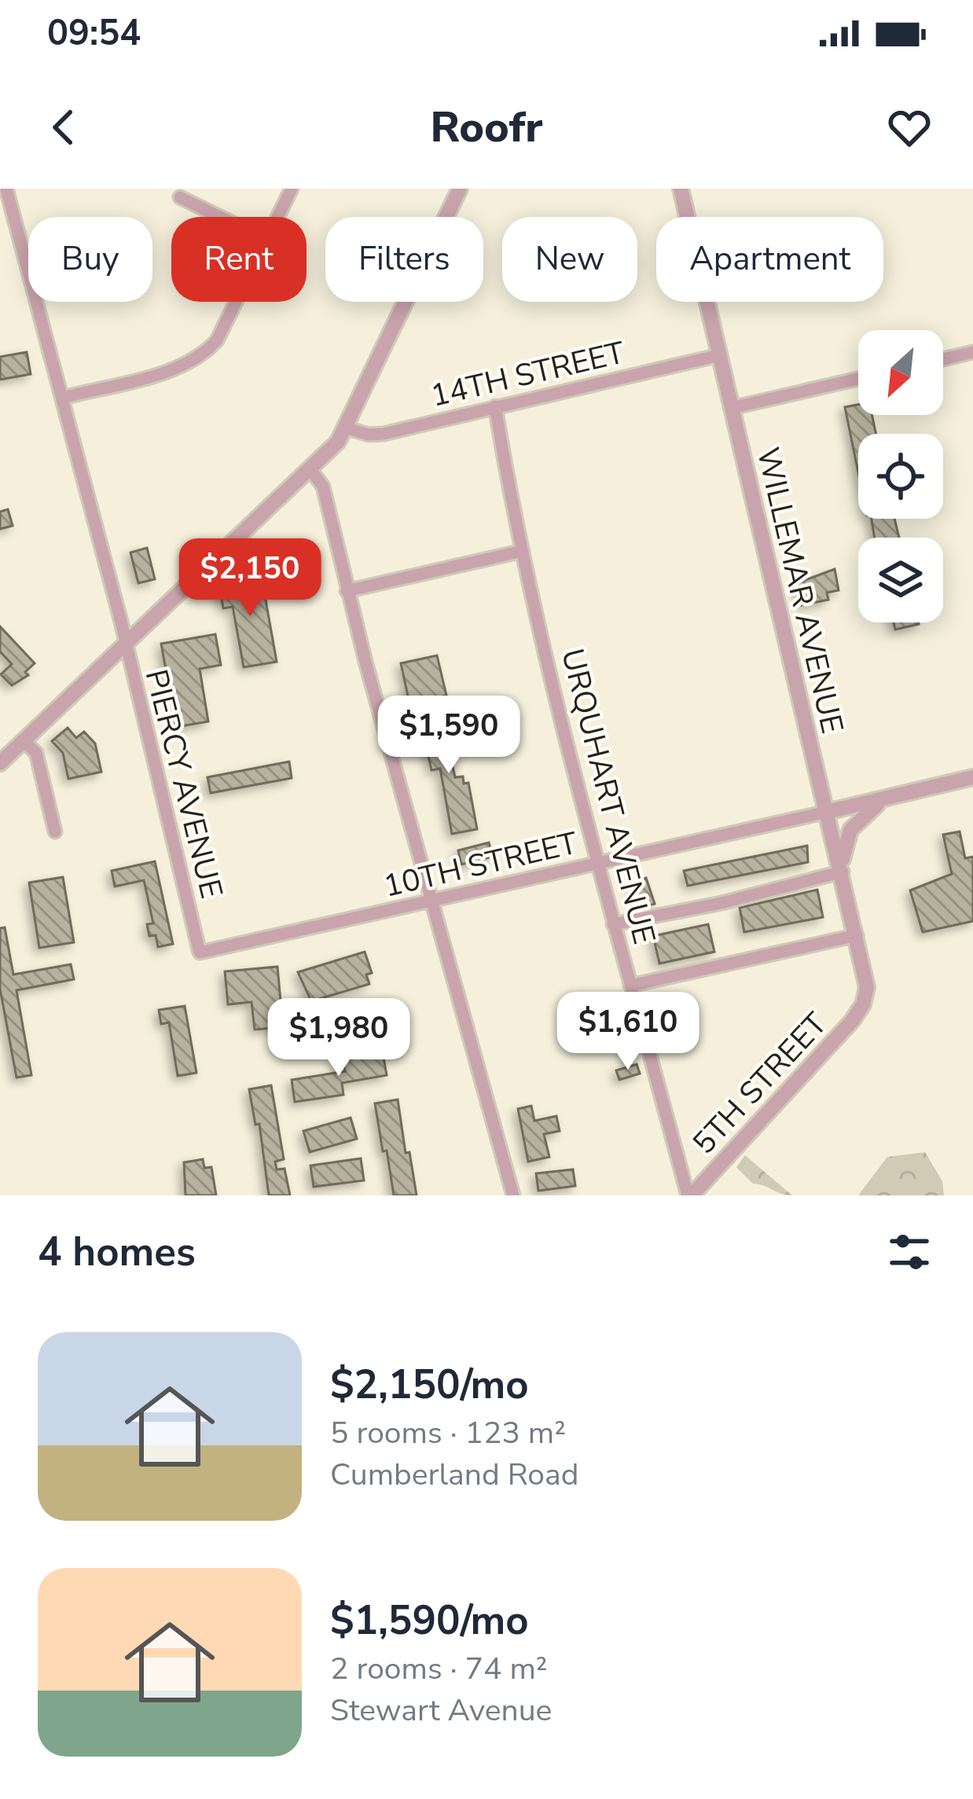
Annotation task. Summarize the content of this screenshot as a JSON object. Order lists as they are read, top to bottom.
{
  "streets": {
    "street": [
      "14TH STREET",
      "WILLEMAR AVENUE",
      "PIERCY AVENUE",
      "URQUHART AVENUE",
      "10TH STREET",
      "5TH STREET"
    ]
  },
  "crossings": [
    ["14TH STREET", "WILLEMAR AVENUE"],
    ["14TH STREET", "URQUHART AVENUE"],
    ["WILLEMAR AVENUE", "10TH STREET"],
    ["WILLEMAR AVENUE", "5TH STREET"],
    ["PIERCY AVENUE", "10TH STREET"],
    ["URQUHART AVENUE", "10TH STREET"],
    ["URQUHART AVENUE", "5TH STREET"]
  ],
  "north": "bottom left",
  "page": {
    "status": "09:54",
    "header": "Roofr",
    "chip": [
      "Buy",
      "Rent",
      "Filters",
      "New",
      "Apartment"
    ],
    "price": [
      "$2,150",
      "$1,590",
      "$1,610",
      "$1,980"
    ],
    "heading": "4 homes",
    "list": [
      {
        "name": "$2,150/mo",
        "note": "5 rooms · 123 m² · Cumberland Road"
      },
      {
        "name": "$1,590/mo",
        "note": "2 rooms · 74 m² · Stewart Avenue"
      }
    ]
  }
}
